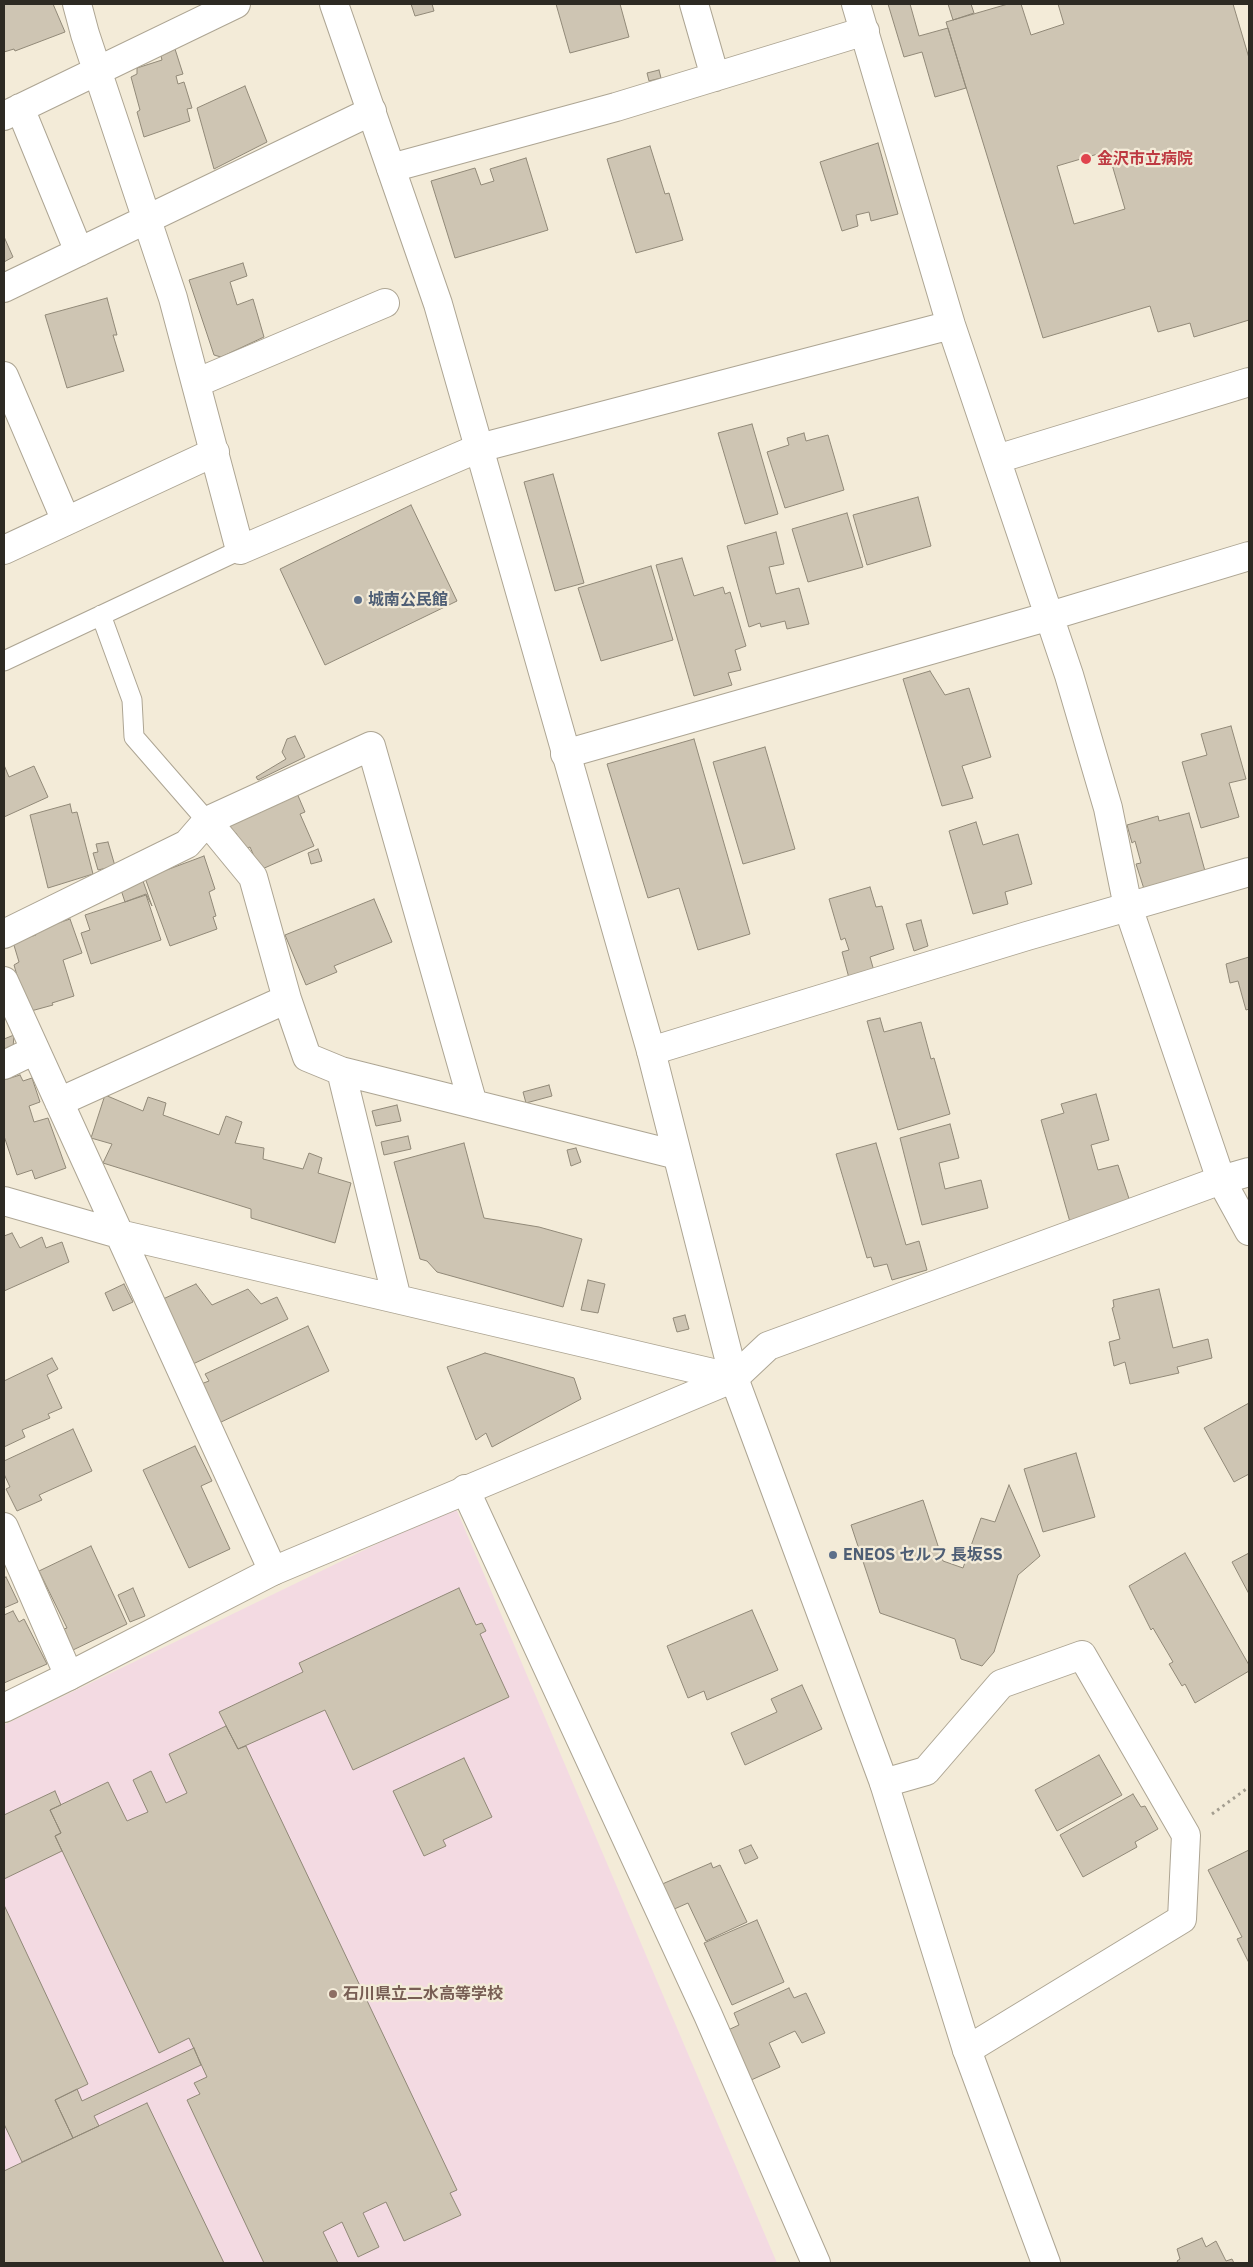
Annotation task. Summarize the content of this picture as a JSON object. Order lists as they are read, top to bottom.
{
  "places": [
    "金沢市立病院",
    "城南公民館",
    "ENEOS セルフ 長坂SS",
    "石川県立二水高等学校"
  ]
}
